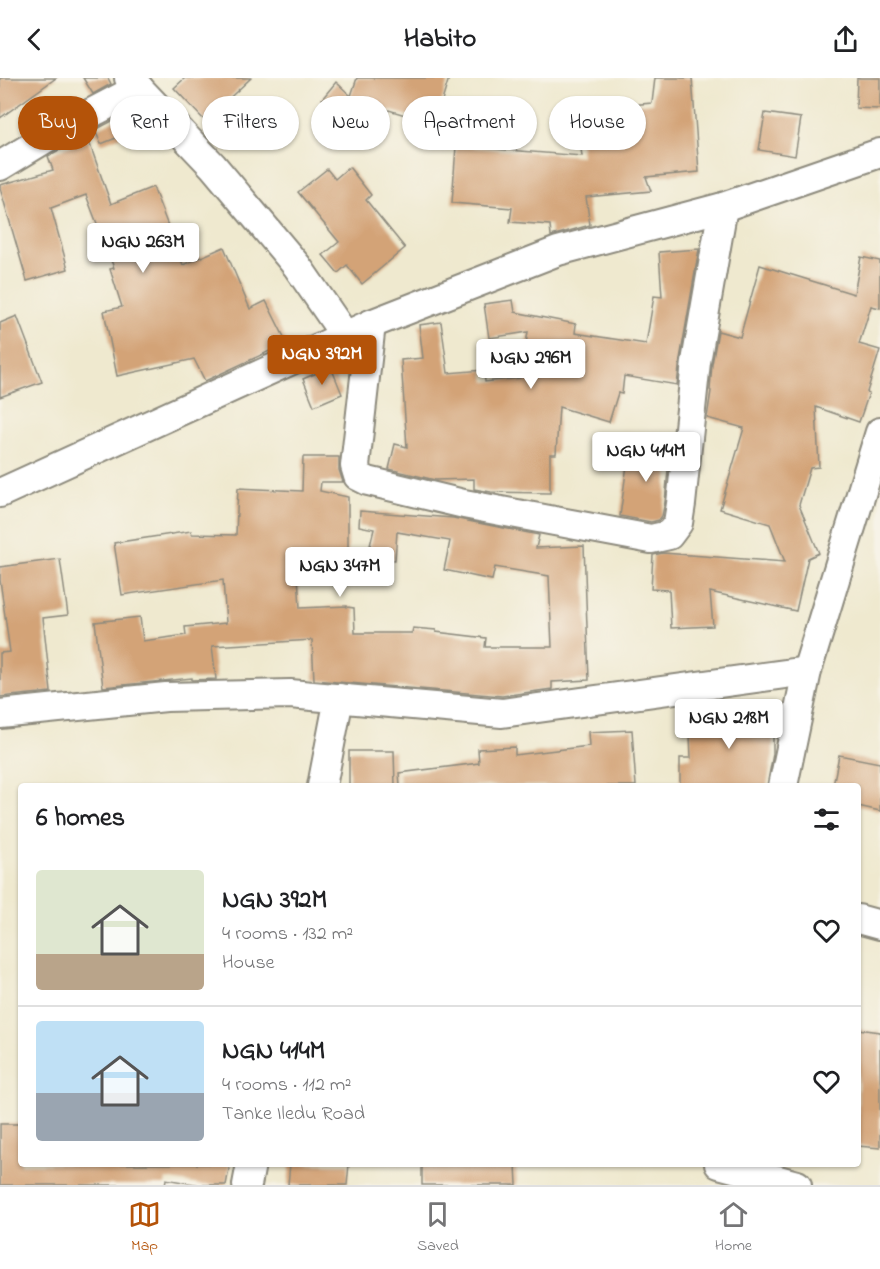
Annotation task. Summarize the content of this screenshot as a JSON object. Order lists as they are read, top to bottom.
{
  "page": {
    "header": "Habito",
    "chip": [
      "Buy",
      "Rent",
      "Filters",
      "New",
      "Apartment",
      "House"
    ],
    "price": [
      "NGN 263M",
      "NGN 392M",
      "NGN 296M",
      "NGN 414M",
      "NGN 347M",
      "NGN 218M"
    ],
    "heading": "6 homes",
    "list": [
      {
        "name": "NGN 392M",
        "note": "4 rooms · 132 m² · House"
      },
      {
        "name": "NGN 414M",
        "note": "4 rooms · 112 m² · Tanke Iledu Road"
      }
    ],
    "tabs": ["Map", "Saved", "Home"]
  }
}
